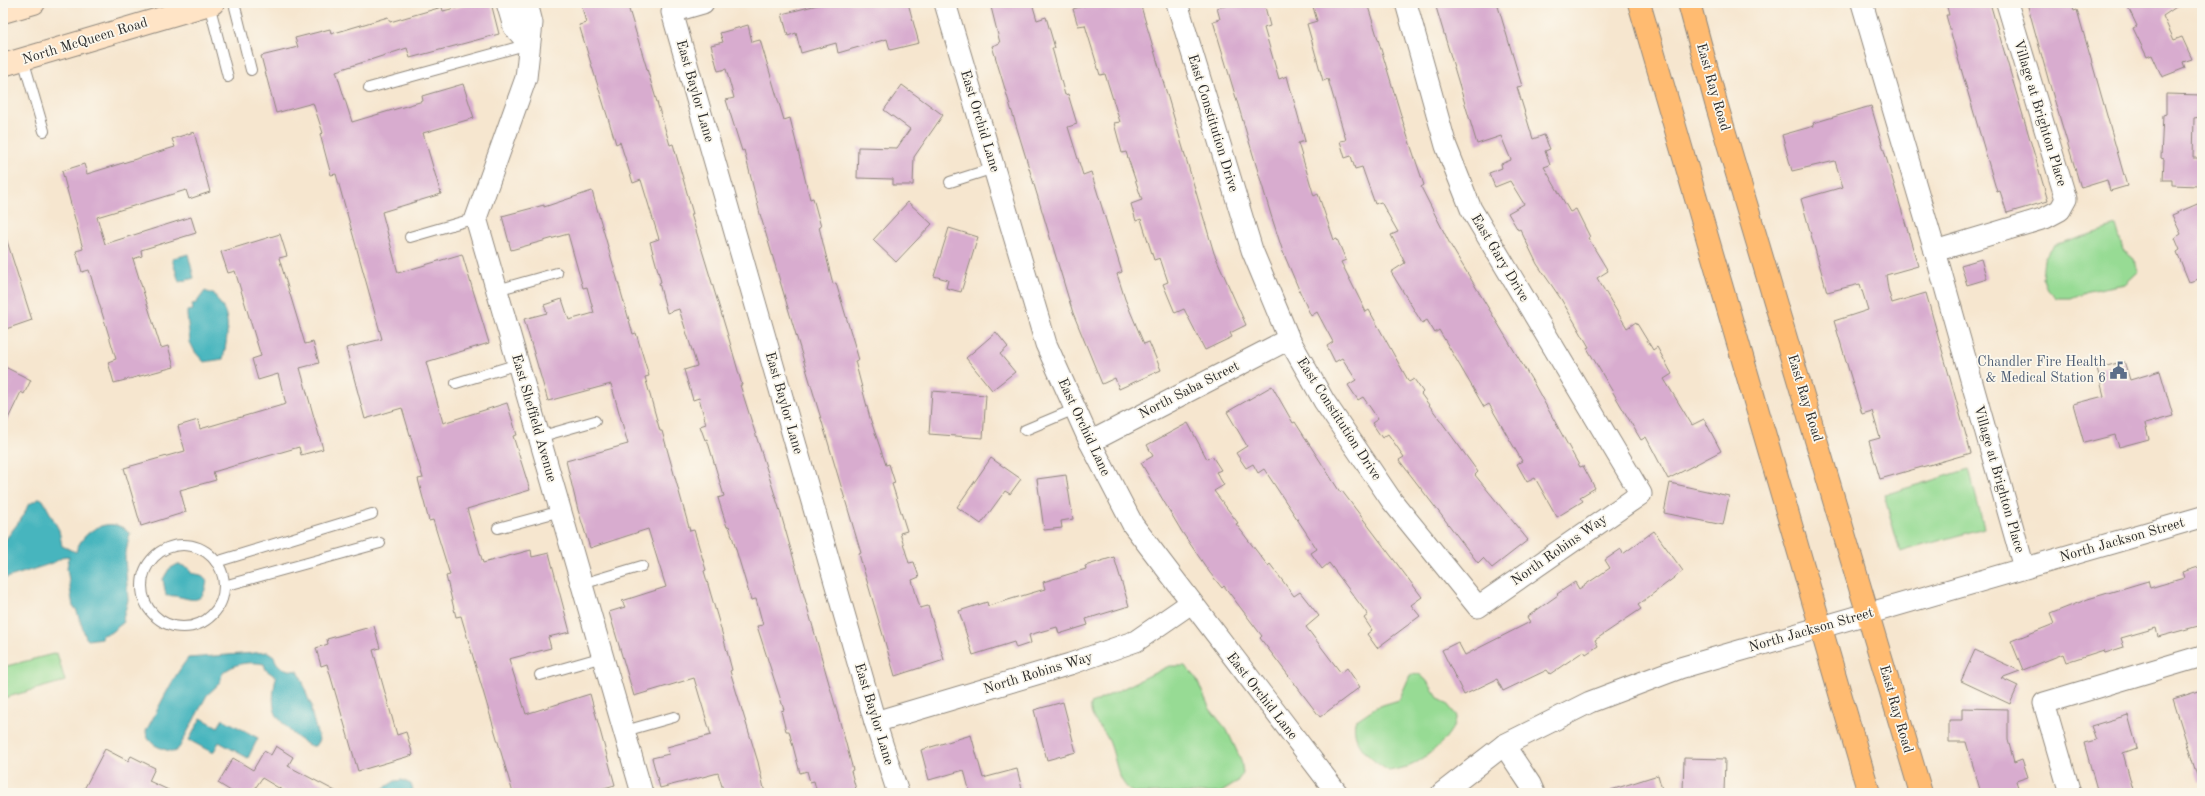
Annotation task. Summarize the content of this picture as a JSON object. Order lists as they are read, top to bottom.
{
  "streets": {
    "main road": ["North McQueen Road", "East Ray Road"],
    "street": [
      "East Baylor Lane",
      "Village at Brighton Place",
      "East Orchid Lane",
      "East Constitution Drive",
      "East Gary Drive",
      "North Saba Street",
      "East Sheffield Avenue",
      "North Jackson Street",
      "North Robins Way"
    ]
  },
  "crossings": [
    ["East Ray Road", "North Jackson Street"],
    ["East Baylor Lane", "North Robins Way"],
    ["Village at Brighton Place", "North Jackson Street"],
    ["East Orchid Lane", "North Saba Street"],
    ["East Orchid Lane", "North Robins Way"],
    ["East Constitution Drive", "North Saba Street"],
    ["East Constitution Drive", "North Robins Way"],
    ["East Gary Drive", "North Robins Way"]
  ],
  "places": {
    "public building": ["Chandler Fire Health & Medical Station 6"]
  }
}
